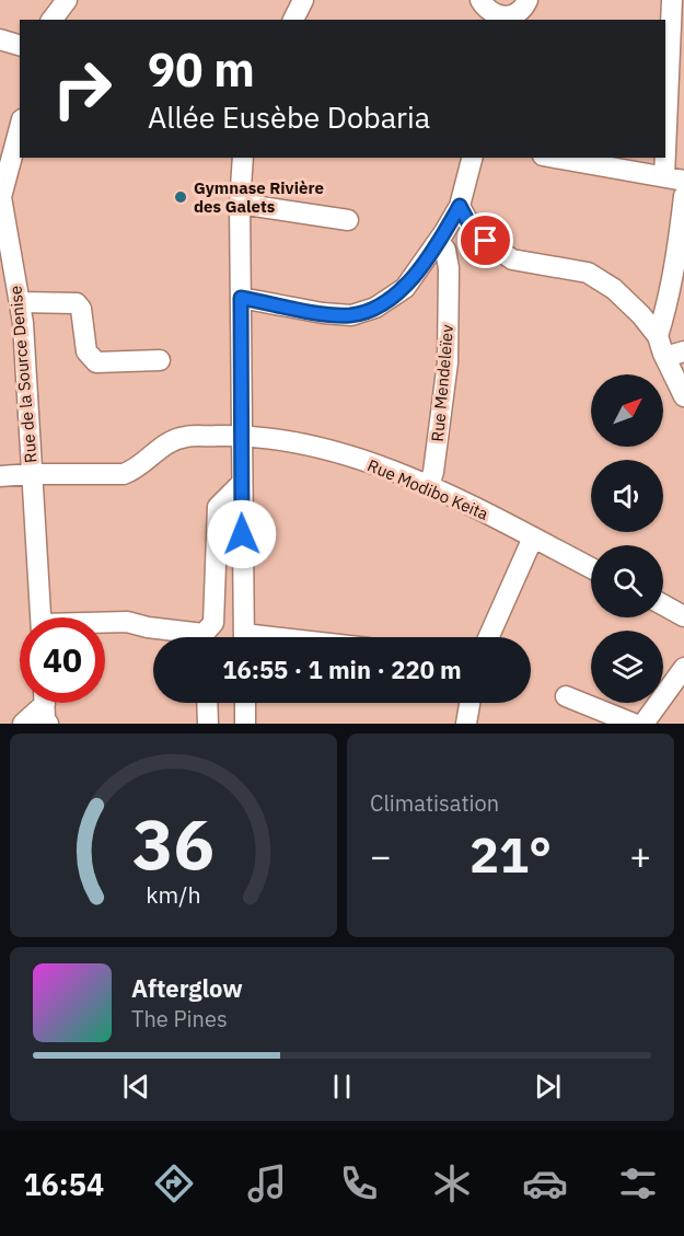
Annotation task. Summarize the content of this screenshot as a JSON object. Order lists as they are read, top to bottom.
{
  "streets": {
    "street": ["Rue de la Source Denise", "Rue Mendeleïev", "Rue Modibo Keita"]
  },
  "crossings": [
    ["Rue de la Source Denise", "Rue Modibo Keita"],
    ["Rue Mendeleïev", "Rue Modibo Keita"]
  ],
  "places": ["Gymnase Rivière des Galets"],
  "north": "top right",
  "page": {
    "turn": ["90 m", "Allée Eusèbe Dobaria"],
    "limit": "40",
    "trip": "16:55 · 1 min · 220 m",
    "tile": "Climatisation",
    "heat": ["−", "21°", "+"],
    "song": ["Afterglow", "The Pines"],
    "tabs": "16:54",
    "gauge": ["36", "km/h"]
  }
}
